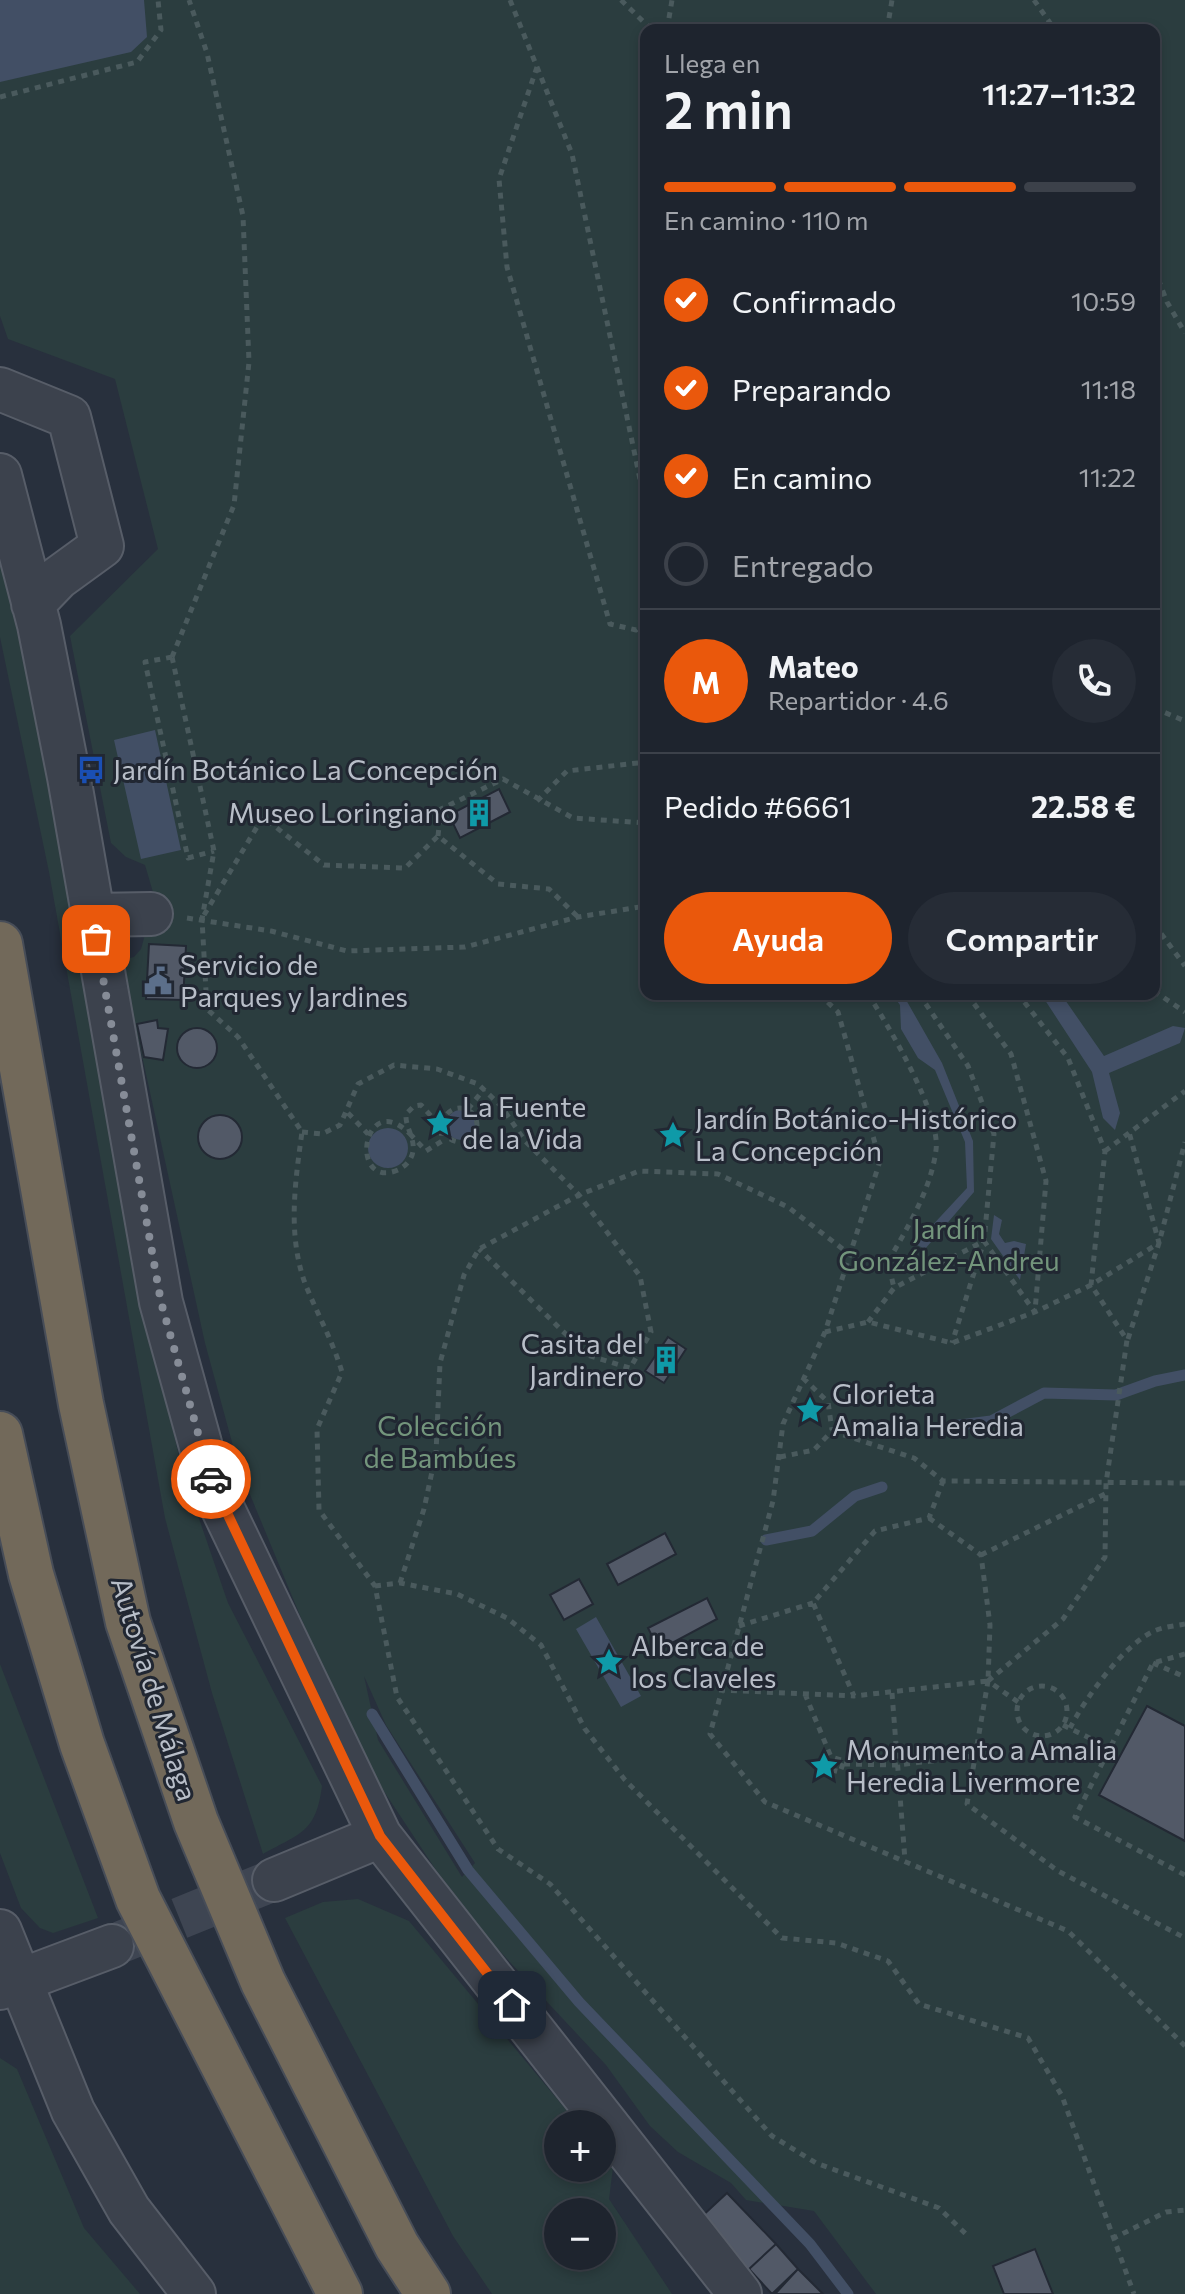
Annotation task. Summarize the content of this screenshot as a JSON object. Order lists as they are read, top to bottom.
{
  "streets": {
    "highway": ["Autovía de Málaga"]
  },
  "parks": ["Jardín González-Andreu", "Colección de Bambúes"],
  "places": {
    "bus stop": ["Jardín Botánico La Concepción"],
    "building": ["Museo Loringiano", "Casita del Jardinero"],
    "public building": ["Servicio de Parques y Jardines"],
    "place": [
      "La Fuente de la Vida",
      "Jardín Botánico-Histórico La Concepción",
      "Glorieta Amalia Heredia",
      "Alberca de los Claveles",
      "Monumento a Amalia Heredia Livermore"
    ]
  },
  "page": {
    "heading": ["2 min", "Llega en", "11:27–11:32"],
    "panel": [
      "Mateo",
      "Repartidor · 4.6",
      "Pedido #6661",
      "22.58 €"
    ],
    "bar": "En camino · 110 m",
    "list": [
      ["Confirmado", "10:59"],
      ["Preparando", "11:18"],
      ["En camino", "11:22"],
      "Entregado"
    ],
    "round": "M",
    "buttons": ["Ayuda", "Compartir"],
    "map_buttons": ["+", "−"]
  }
}
